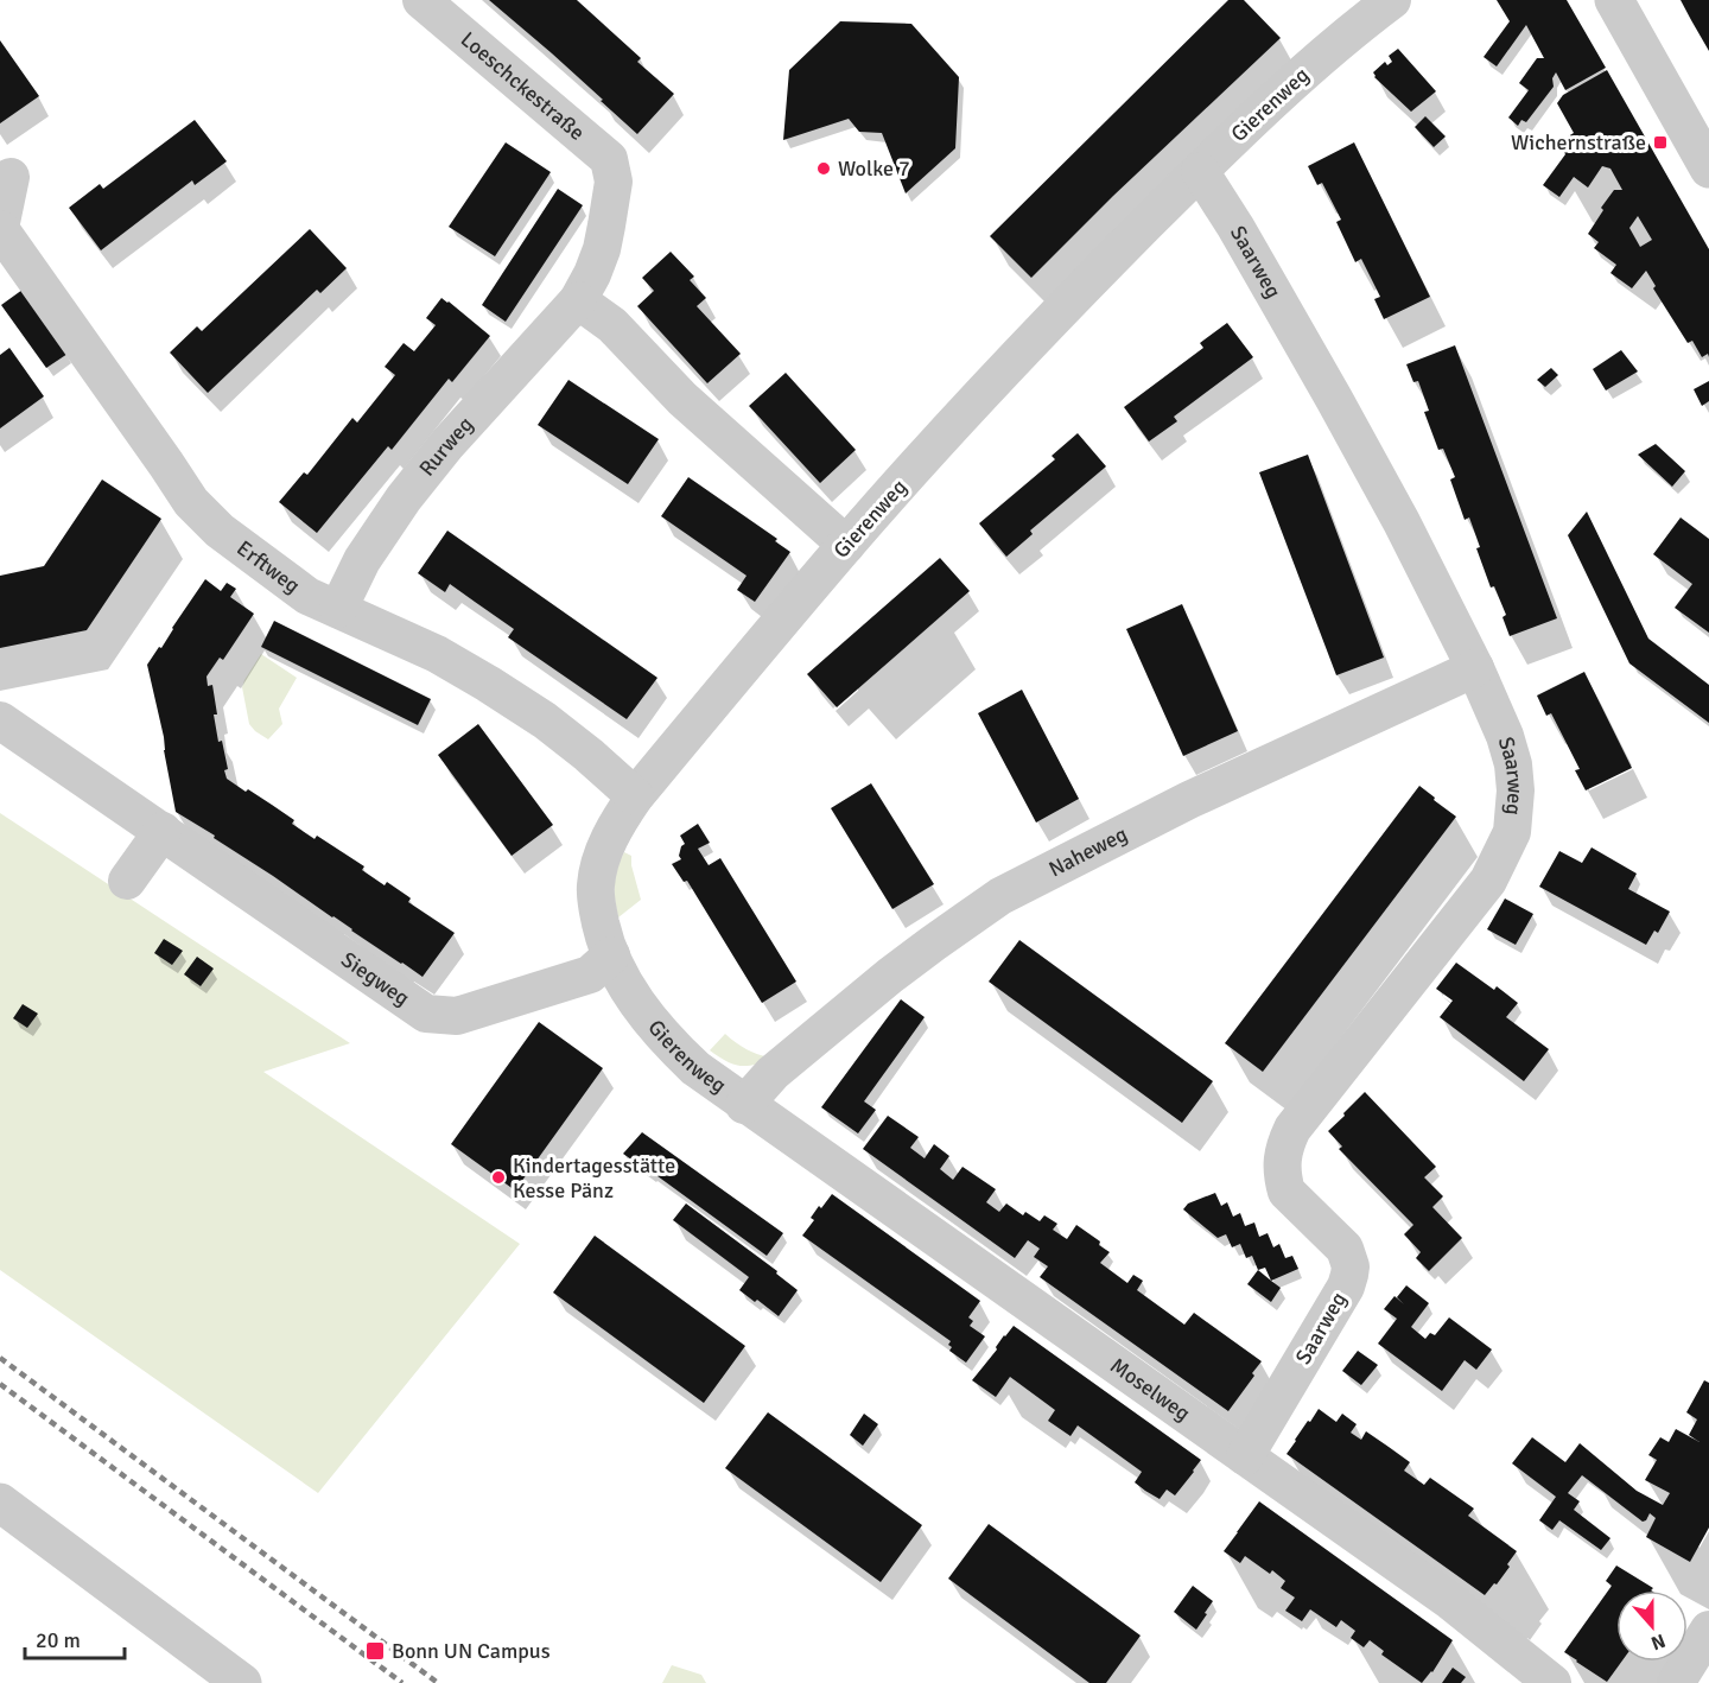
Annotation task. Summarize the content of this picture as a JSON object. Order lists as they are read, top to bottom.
{
  "streets": {
    "street": [
      "Loeschckestraße",
      "Gierenweg",
      "Saarweg",
      "Rurweg",
      "Erftweg",
      "Naheweg",
      "Siegweg",
      "Moselweg"
    ]
  },
  "crossings": [
    ["Loeschckestraße", "Rurweg"],
    ["Gierenweg", "Saarweg"],
    ["Gierenweg", "Erftweg"],
    ["Gierenweg", "Naheweg"],
    ["Gierenweg", "Siegweg"],
    ["Gierenweg", "Moselweg"],
    ["Saarweg", "Naheweg"],
    ["Saarweg", "Moselweg"],
    ["Rurweg", "Erftweg"],
    ["Naheweg", "Moselweg"]
  ],
  "places": {
    "transit": ["Wichernstraße", "Bonn UN Campus"],
    "other": ["Wolke 7", "Kindertagesstätte Kesse Pänz"]
  },
  "scale_bar": "20 m",
  "north": "bottom"
}
